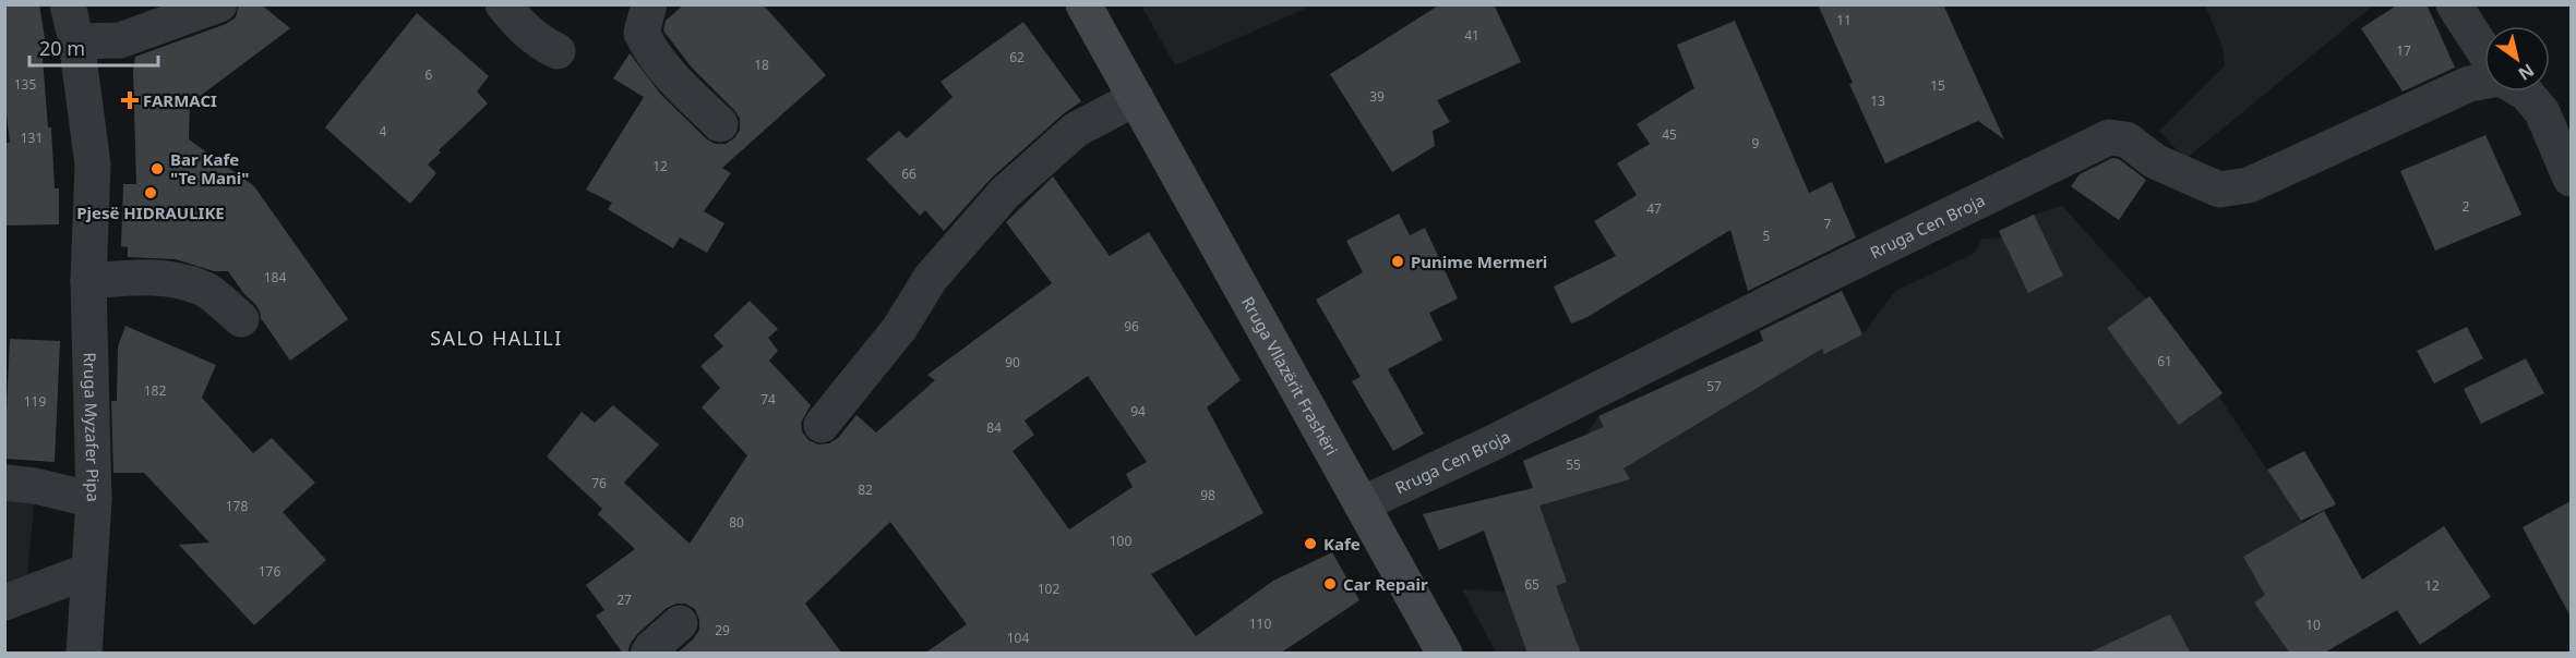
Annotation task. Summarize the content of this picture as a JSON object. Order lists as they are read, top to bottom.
{
  "streets": {
    "main road": ["Rruga Vllazërit Frashëri"],
    "street": ["Rruga Cen Broja", "Rruga Myzafer Pipa"]
  },
  "crossings": [
    ["Rruga Cen Broja", "Rruga Vllazërit Frashëri"]
  ],
  "districts": ["SALO HALILI"],
  "places": {
    "health": ["FARMACI"],
    "other": [
      "Bar Kafe \"Te Mani\"",
      "Pjesë HIDRAULIKE",
      "Punime Mermeri",
      "Kafe",
      "Car Repair"
    ]
  },
  "house_numbers": [
    "11",
    "41",
    "17",
    "62",
    "18",
    "6",
    "135",
    "15",
    "39",
    "13",
    "4",
    "45",
    "131",
    "9",
    "12",
    "66",
    "2",
    "47",
    "7",
    "5",
    "184",
    "96",
    "61",
    "90",
    "57",
    "182",
    "74",
    "119",
    "94",
    "84",
    "55",
    "76",
    "82",
    "98",
    "178",
    "80",
    "100",
    "176",
    "65",
    "12",
    "102",
    "27",
    "110",
    "10",
    "29",
    "104"
  ],
  "scale_bar": "20 m",
  "north": "bottom right"
}
